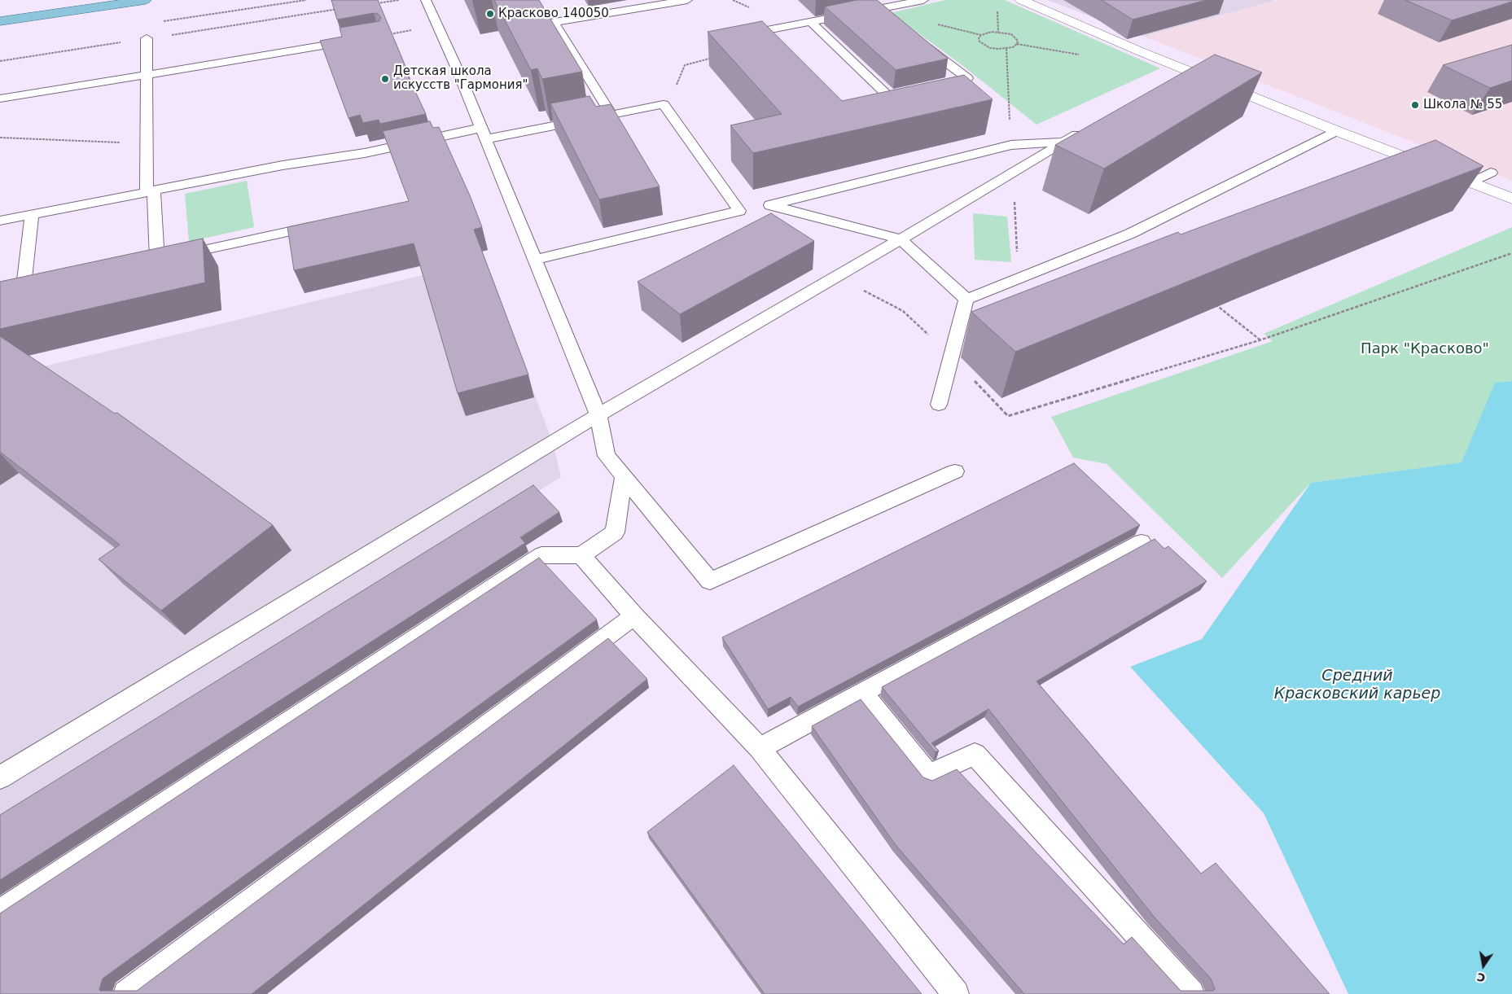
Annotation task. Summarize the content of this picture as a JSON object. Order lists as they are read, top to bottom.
{
  "water": ["Средний Красковский карьер"],
  "parks": ["Парк \"Красково\""],
  "places": ["Красково 140050", "Детская школа искусств \"Гармония\"", "Школа № 55"],
  "north": "bottom"
}
